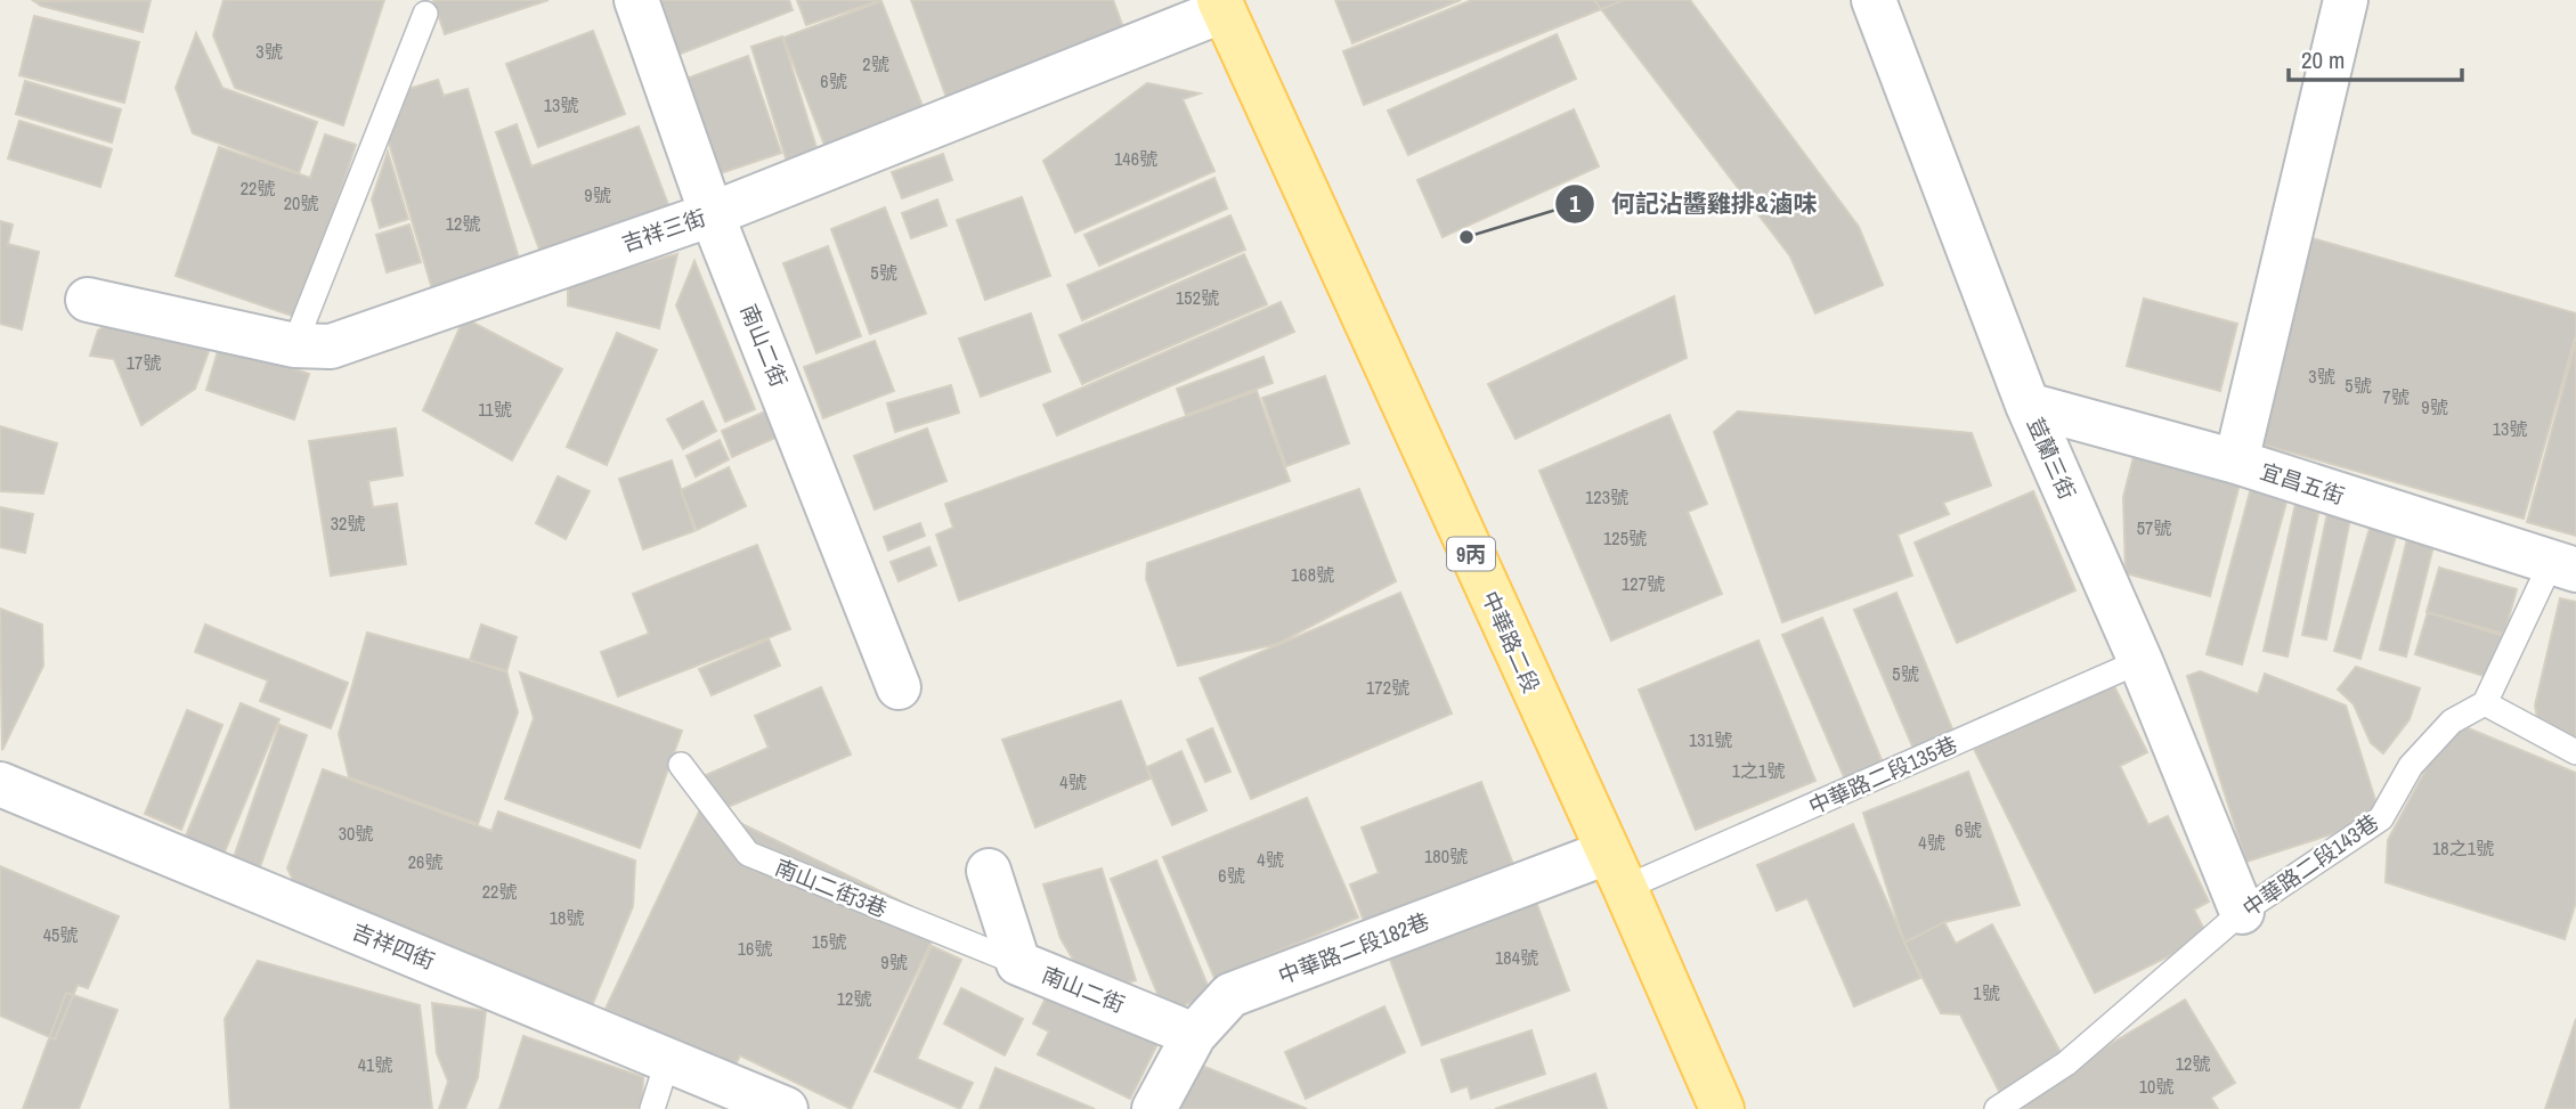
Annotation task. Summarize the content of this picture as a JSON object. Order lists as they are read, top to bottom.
{
  "streets": {
    "main road": ["9丙", "中華路二段"],
    "street": [
      "吉祥三街",
      "南山二街",
      "荳蘭三街",
      "宜昌五街",
      "吉祥四街",
      "中華路二段182巷"
    ],
    "lane": ["中華路二段135巷", "中華路二段143巷", "南山二街3巷"]
  },
  "crossings": [
    ["吉祥三街", "南山二街"],
    ["吉祥三街", "中華路二段"],
    ["南山二街", "南山二街3巷"],
    ["南山二街", "中華路二段182巷"],
    ["荳蘭三街", "宜昌五街"],
    ["荳蘭三街", "中華路二段135巷"],
    ["荳蘭三街", "中華路二段143巷"],
    ["中華路二段", "中華路二段135巷"],
    ["中華路二段", "中華路二段182巷"],
    ["中華路二段135巷", "中華路二段182巷"]
  ],
  "places": ["何記沾醬雞排&滷味"],
  "house_numbers": [
    "3號",
    "2號",
    "6號",
    "13號",
    "146號",
    "22號",
    "9號",
    "20號",
    "12號",
    "5號",
    "152號",
    "17號",
    "3號",
    "5號",
    "7號",
    "9號",
    "11號",
    "13號",
    "123號",
    "32號",
    "57號",
    "125號",
    "168號",
    "127號",
    "5號",
    "172號",
    "131號",
    "1之1號",
    "4號",
    "6號",
    "30號",
    "4號",
    "18之1號",
    "180號",
    "4號",
    "26號",
    "6號",
    "22號",
    "18號",
    "45號",
    "15號",
    "16號",
    "184號",
    "9號",
    "1號",
    "12號",
    "12號",
    "41號",
    "10號"
  ],
  "scale_bar": "20 m"
}
